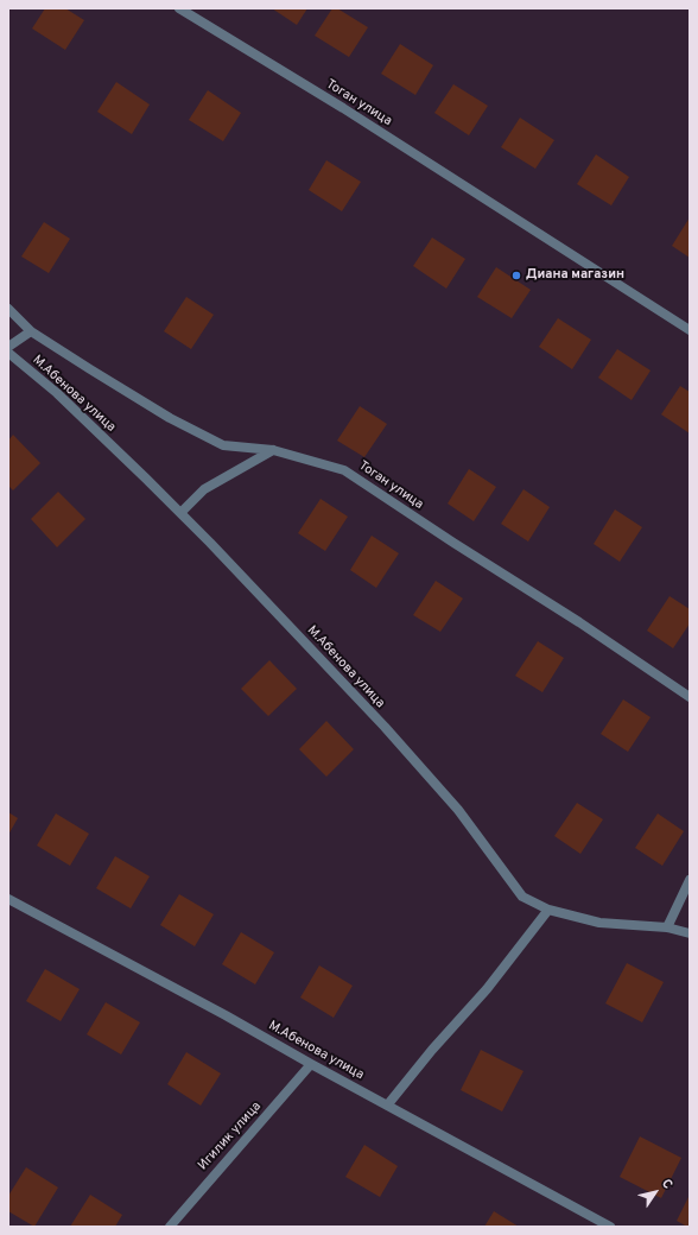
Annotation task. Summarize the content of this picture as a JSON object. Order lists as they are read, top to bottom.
{
  "streets": {
    "street": ["Тоган улица", "М.Абенова улица", "Игилик улица"]
  },
  "crossings": [
    ["М.Абенова улица", "Игилик улица"]
  ],
  "places": ["Диана магазин"],
  "north": "top right"
}
